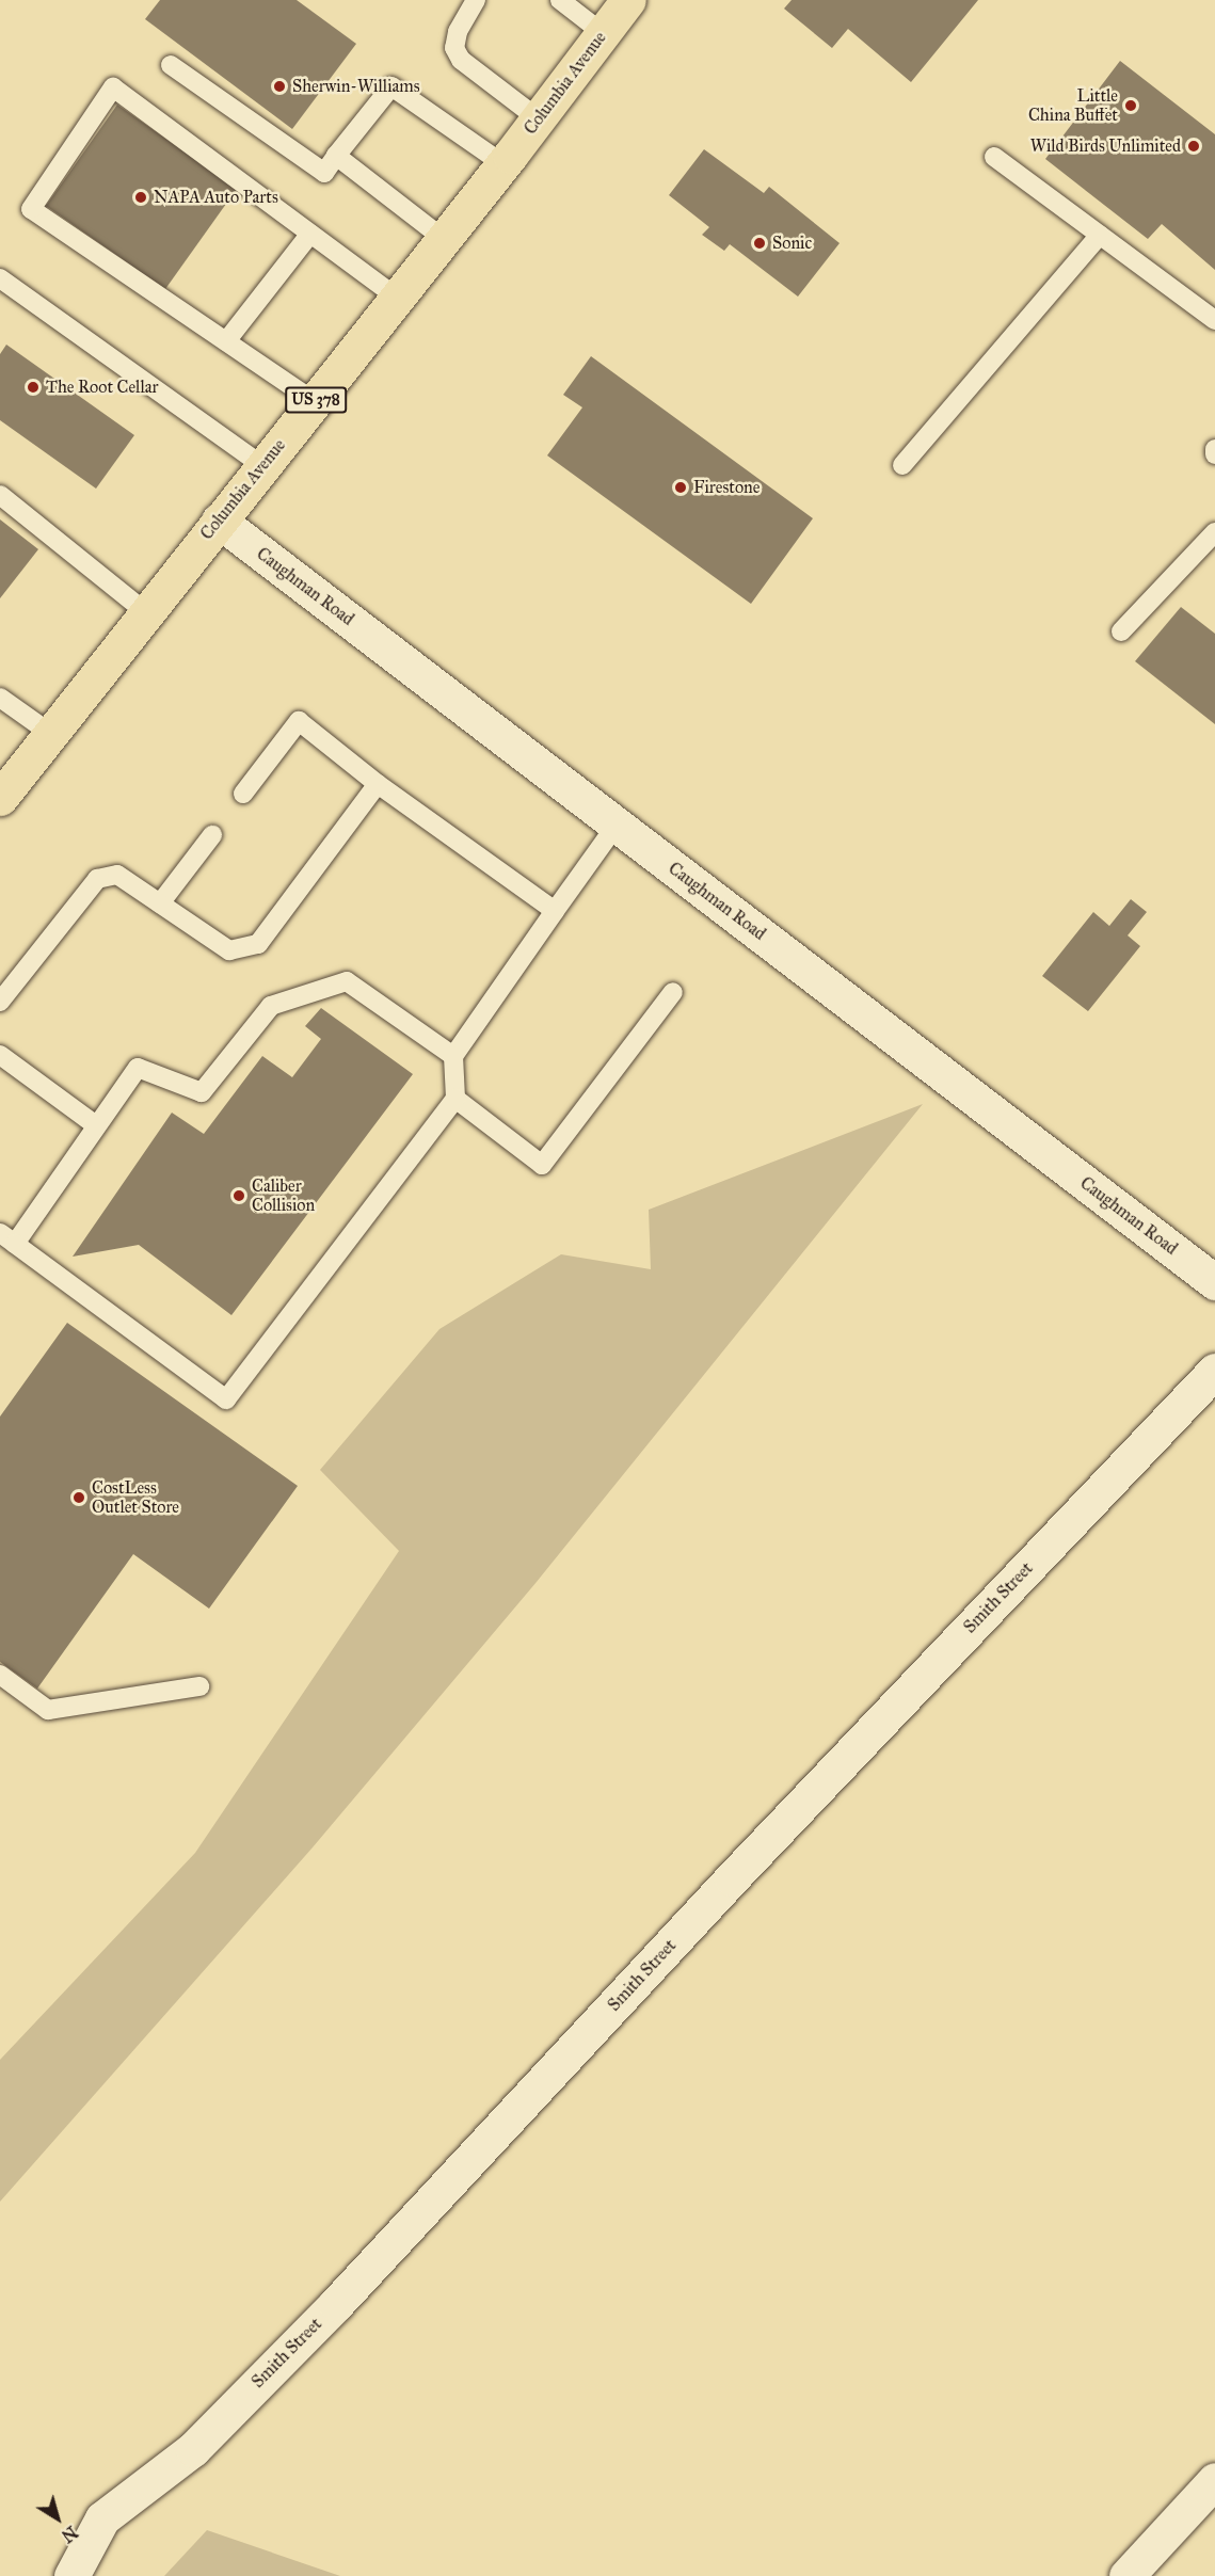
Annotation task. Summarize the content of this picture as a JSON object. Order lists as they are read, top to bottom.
{
  "streets": {
    "main road": ["Columbia Avenue", "US 378"],
    "street": ["Caughman Road", "Smith Street"]
  },
  "crossings": [
    ["Columbia Avenue", "Caughman Road"]
  ],
  "places": [
    "Sherwin-Williams",
    "Little China Buffet",
    "Wild Birds Unlimited",
    "NAPA Auto Parts",
    "Sonic",
    "The Root Cellar",
    "Firestone",
    "Caliber Collision",
    "CostLess Outlet Store"
  ],
  "north": "bottom right"
}
